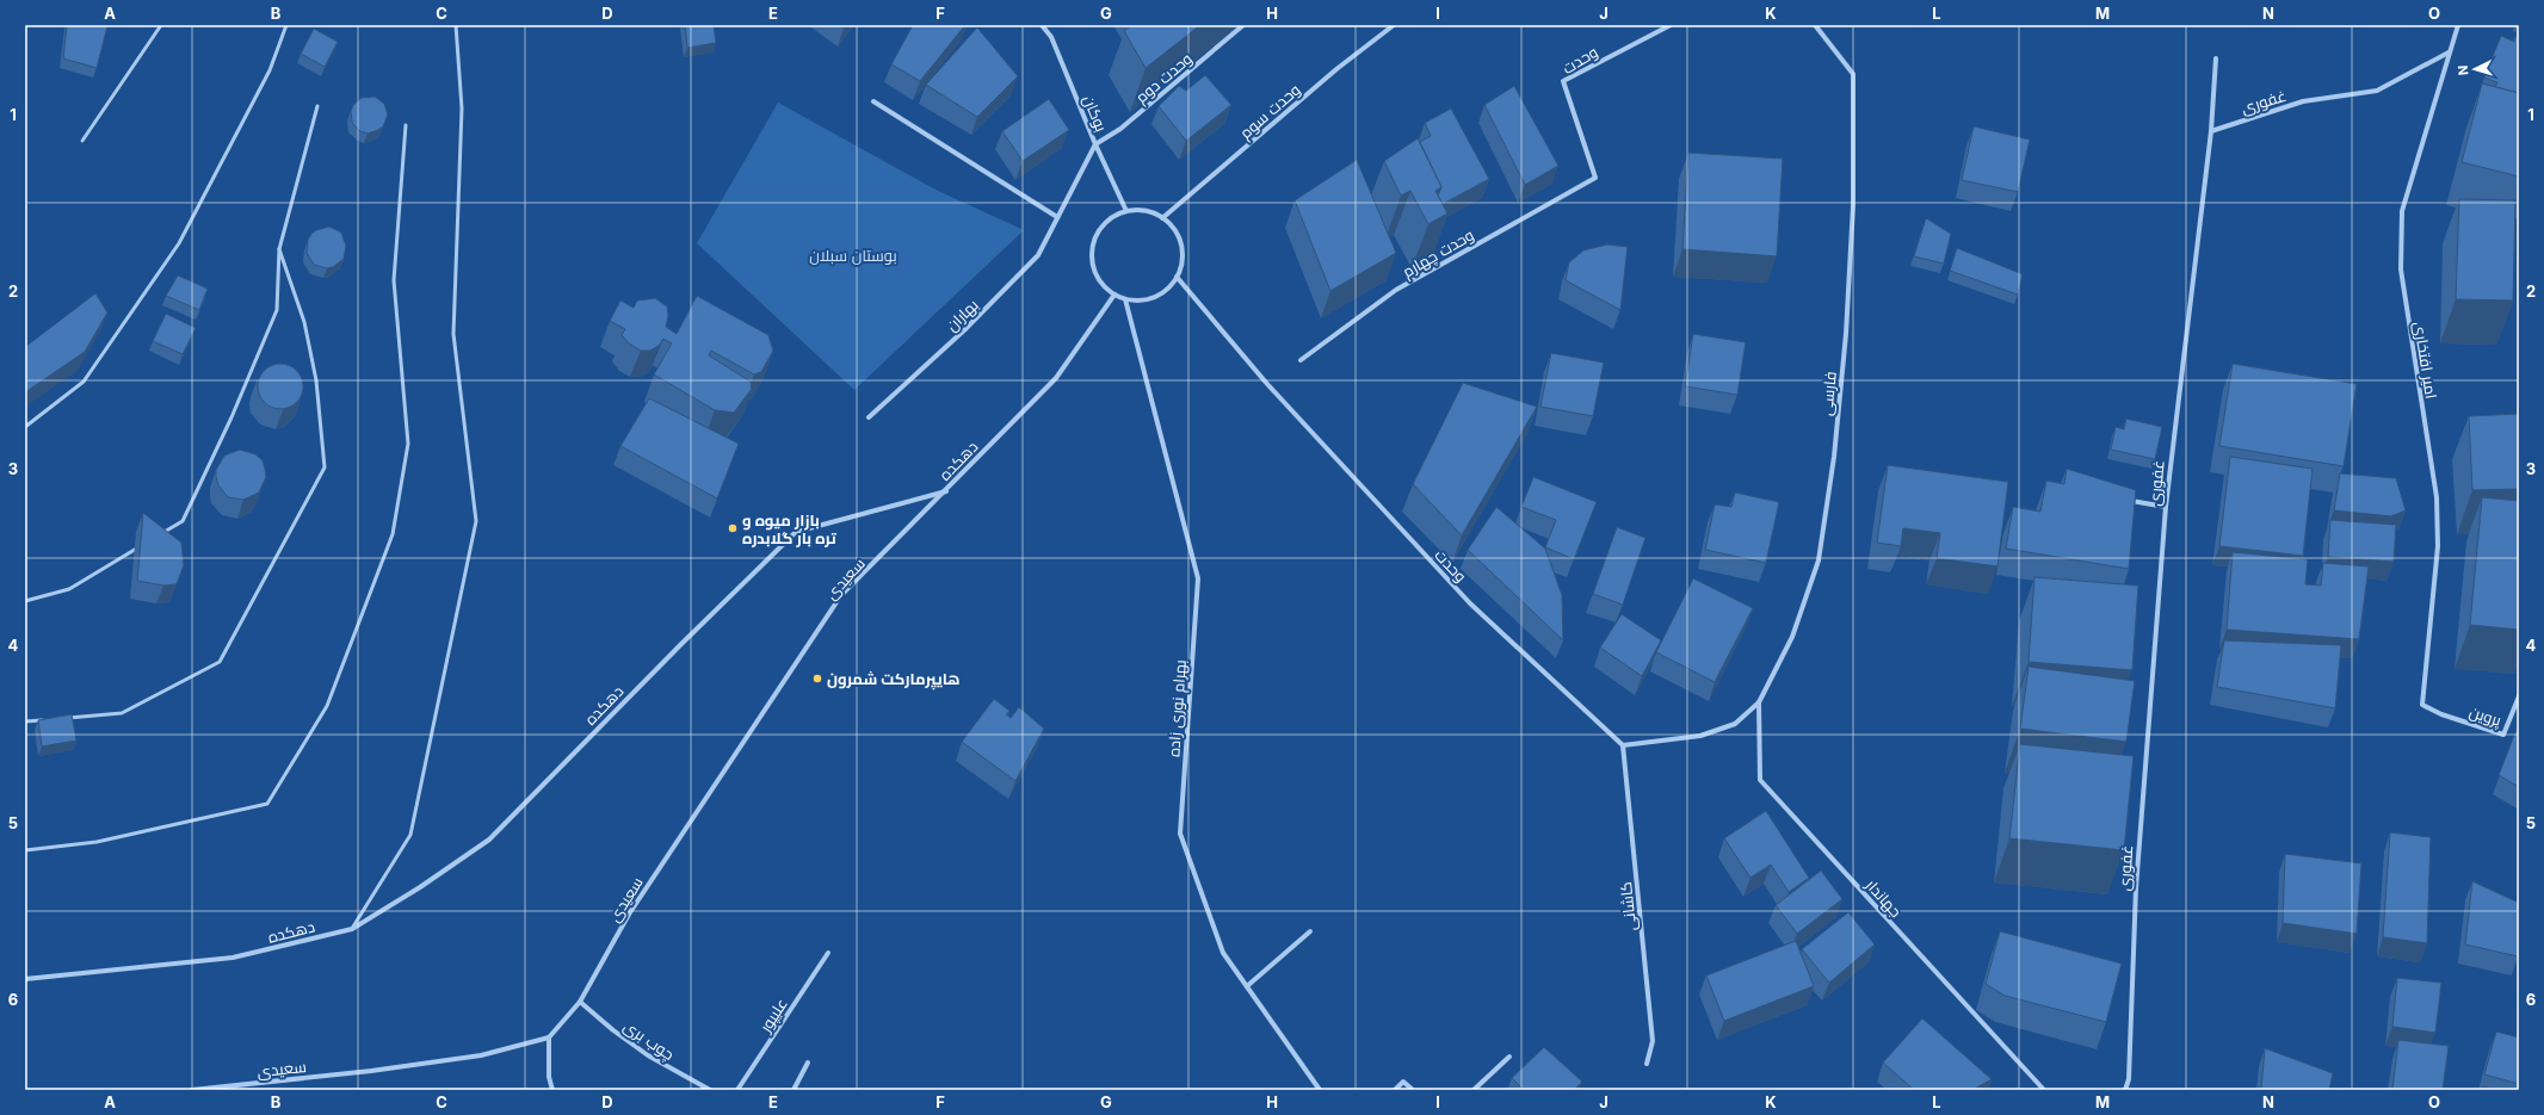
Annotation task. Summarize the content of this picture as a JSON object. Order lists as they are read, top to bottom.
{
  "streets": {
    "street": [
      "وحدت",
      "وحدت دوم",
      "غفوری",
      "وحدت سوم",
      "بوکان",
      "وحدت چهارم",
      "بهاران",
      "امیر افتخاری",
      "فارسی",
      "دهکده",
      "سعیدی",
      "بهرام نوری زاده",
      "پروین",
      "جهاندار",
      "کاشانی",
      "علیپور",
      "چوب بری"
    ]
  },
  "crossings": [
    ["وحدت", "وحدت سوم"],
    ["وحدت", "بوکان"],
    ["وحدت", "وحدت چهارم"],
    ["وحدت", "دهکده"],
    ["وحدت", "بهرام نوری زاده"],
    ["وحدت", "کاشانی"],
    ["وحدت دوم", "بوکان"],
    ["وحدت دوم", "بهاران"],
    ["غفوری", "امیر افتخاری"],
    ["وحدت سوم", "بوکان"],
    ["وحدت سوم", "دهکده"],
    ["وحدت سوم", "بهرام نوری زاده"],
    ["بوکان", "بهاران"],
    ["بوکان", "دهکده"],
    ["بوکان", "بهرام نوری زاده"],
    ["امیر افتخاری", "پروین"],
    ["فارسی", "جهاندار"],
    ["دهکده", "سعیدی"],
    ["دهکده", "بهرام نوری زاده"],
    ["سعیدی", "چوب بری"]
  ],
  "parks": ["بوستان سبلان"],
  "places": ["بازار میوه و تره بار گلابدره", "هایپرمارکت شمرون"],
  "north": "left",
  "grid": {
    "columns": [
      "A",
      "B",
      "C",
      "D",
      "E",
      "F",
      "G",
      "H",
      "I",
      "J",
      "K",
      "L",
      "M",
      "N",
      "O"
    ],
    "rows": [
      "1",
      "2",
      "3",
      "4",
      "5",
      "6"
    ]
  }
}
